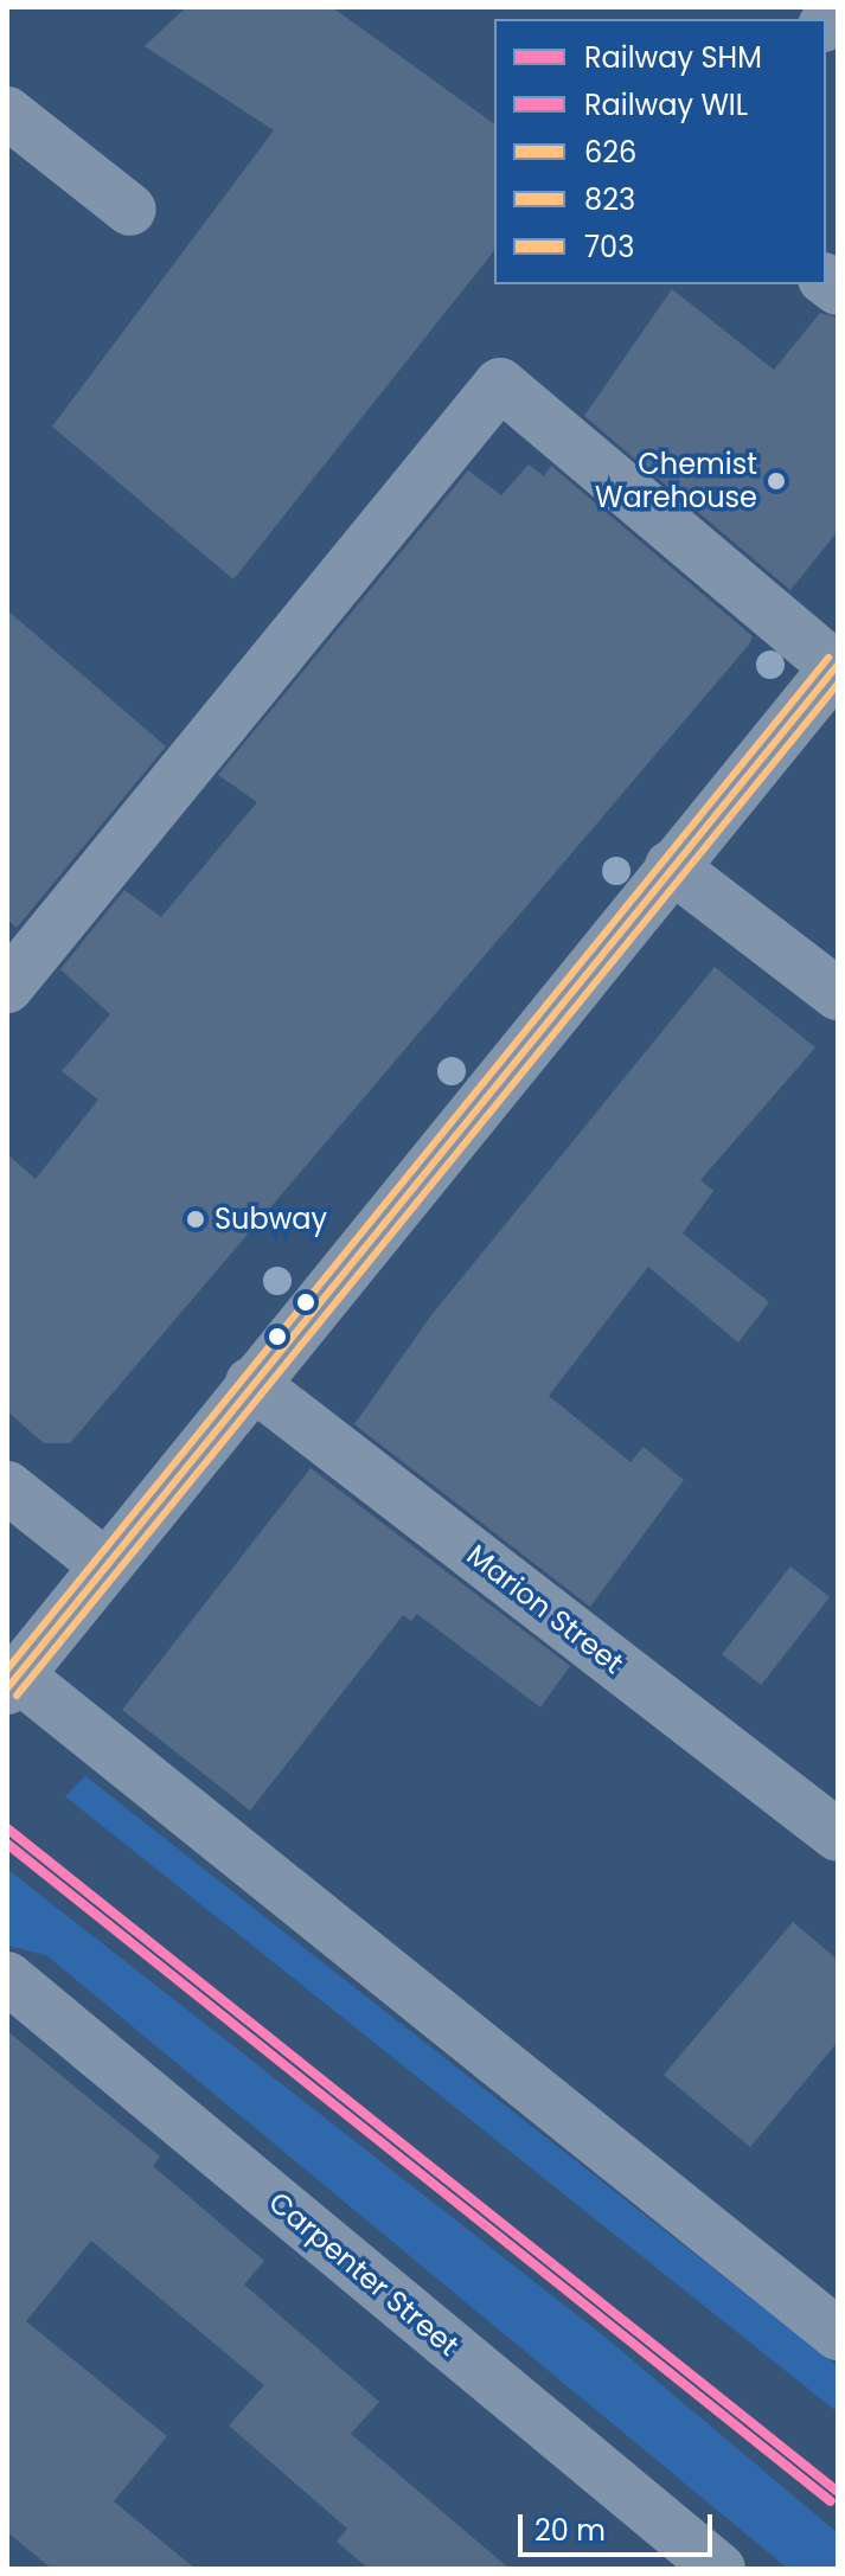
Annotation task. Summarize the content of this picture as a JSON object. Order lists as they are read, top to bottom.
{
  "streets": {
    "street": ["Marion Street", "Carpenter Street"]
  },
  "places": ["Chemist Warehouse", "Subway"],
  "lines": [
    "transit line 703",
    "transit line 626",
    "transit line 823",
    "rail line SHM",
    "rail line WIL"
  ],
  "legend": [
    "Railway SHM",
    "Railway WIL",
    "626",
    "823",
    "703"
  ],
  "scale_bar": "20 m"
}
